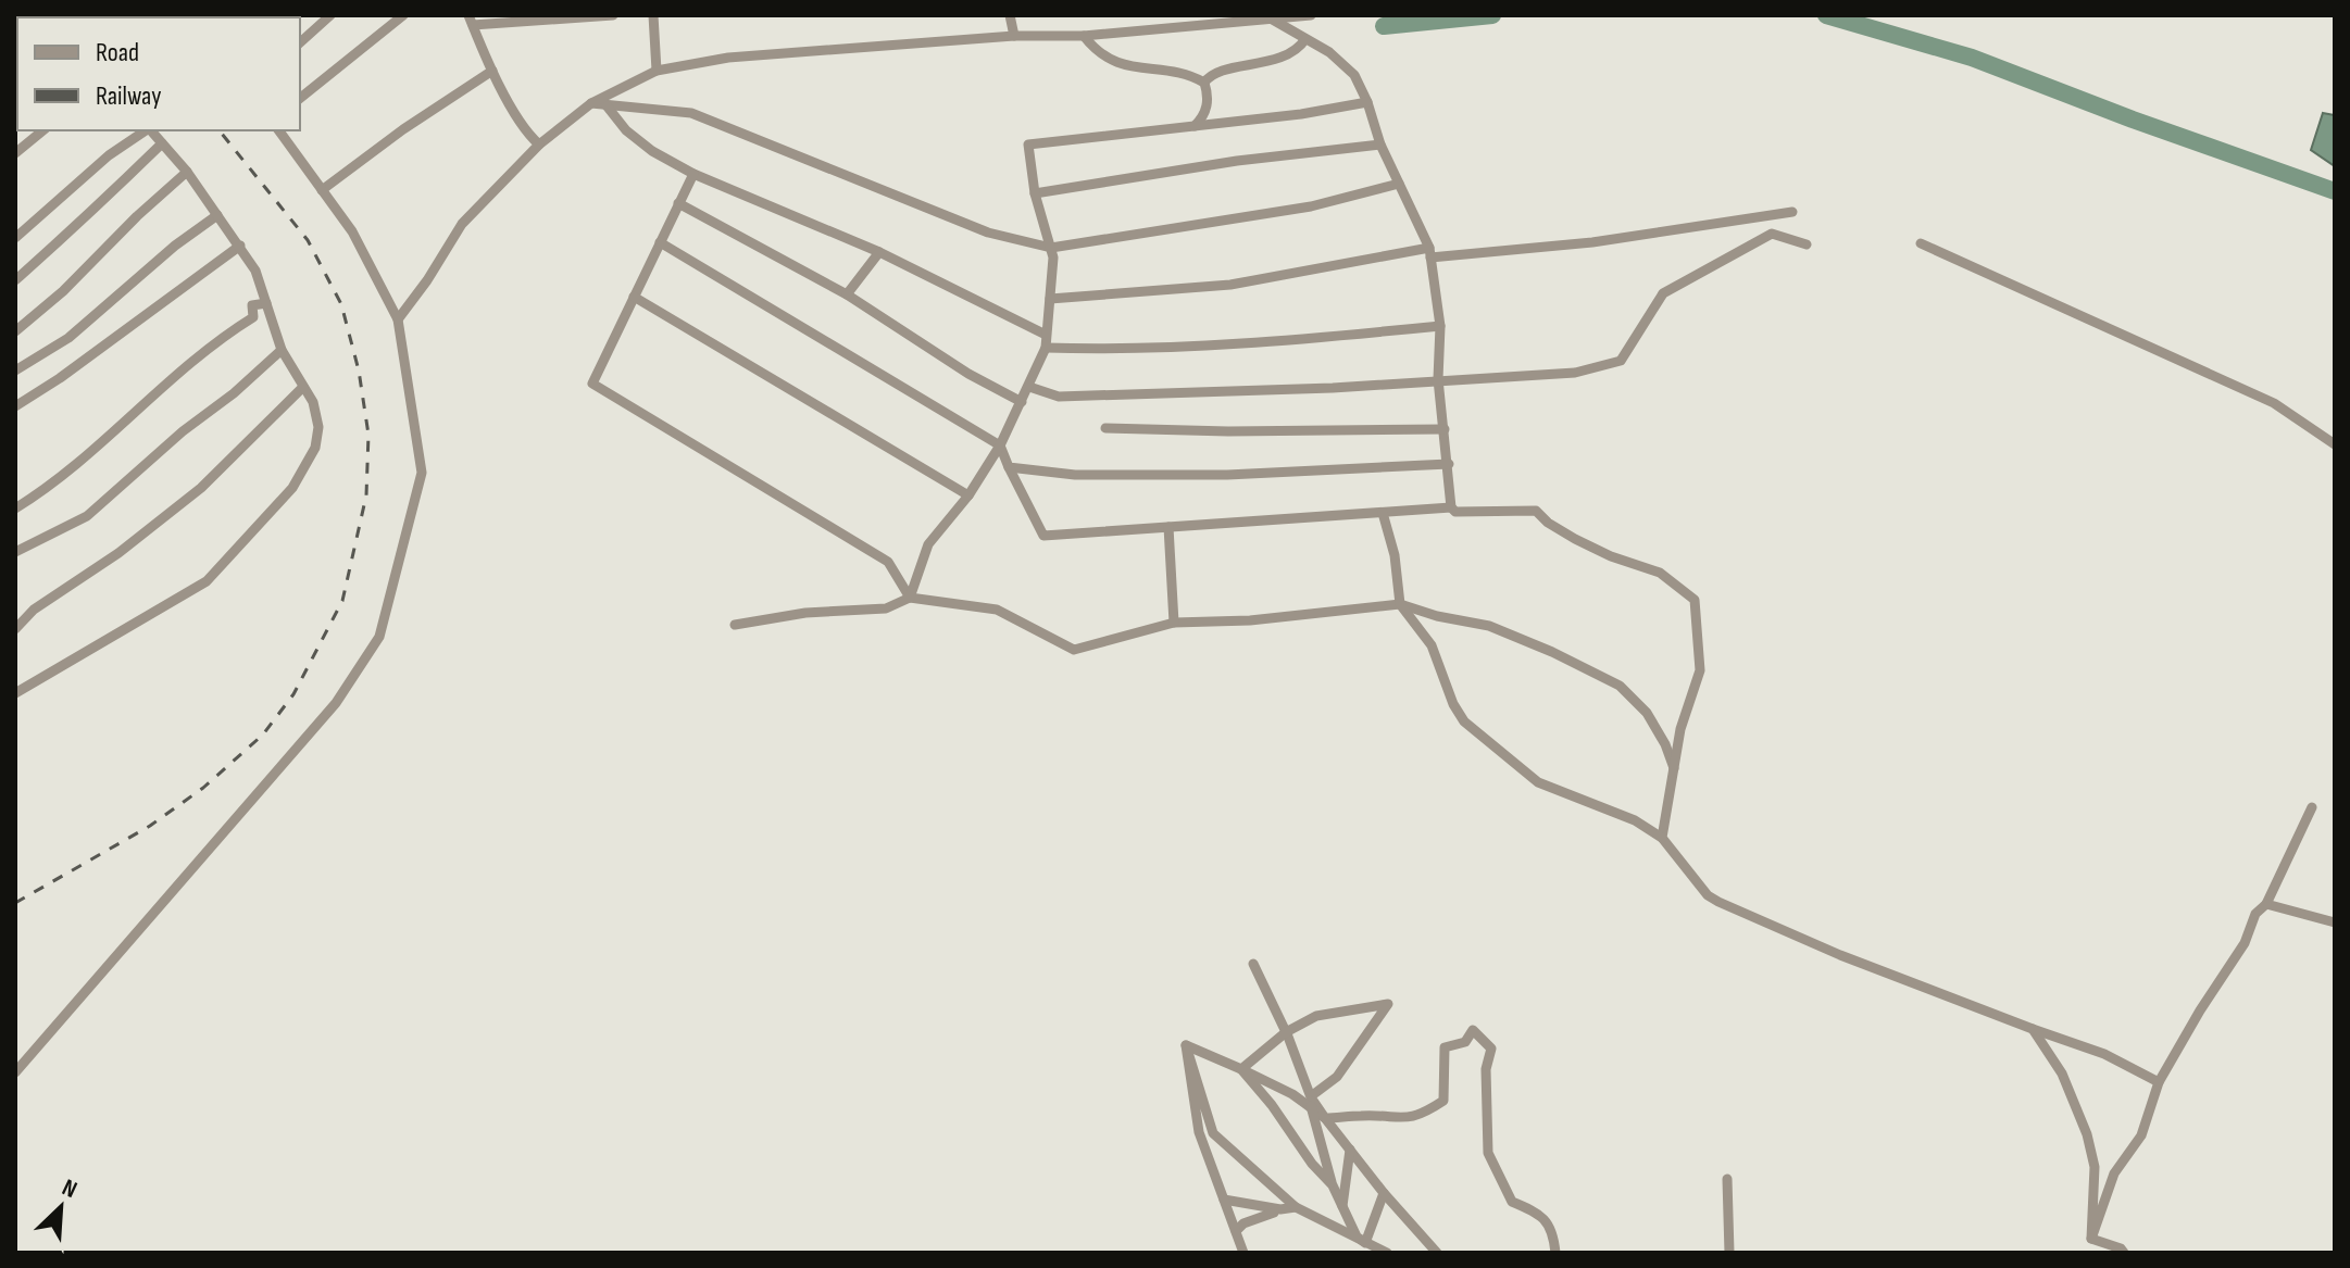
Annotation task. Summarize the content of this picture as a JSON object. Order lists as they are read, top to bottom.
{
  "legend": ["Road", "Railway"],
  "north": "top right"
}
